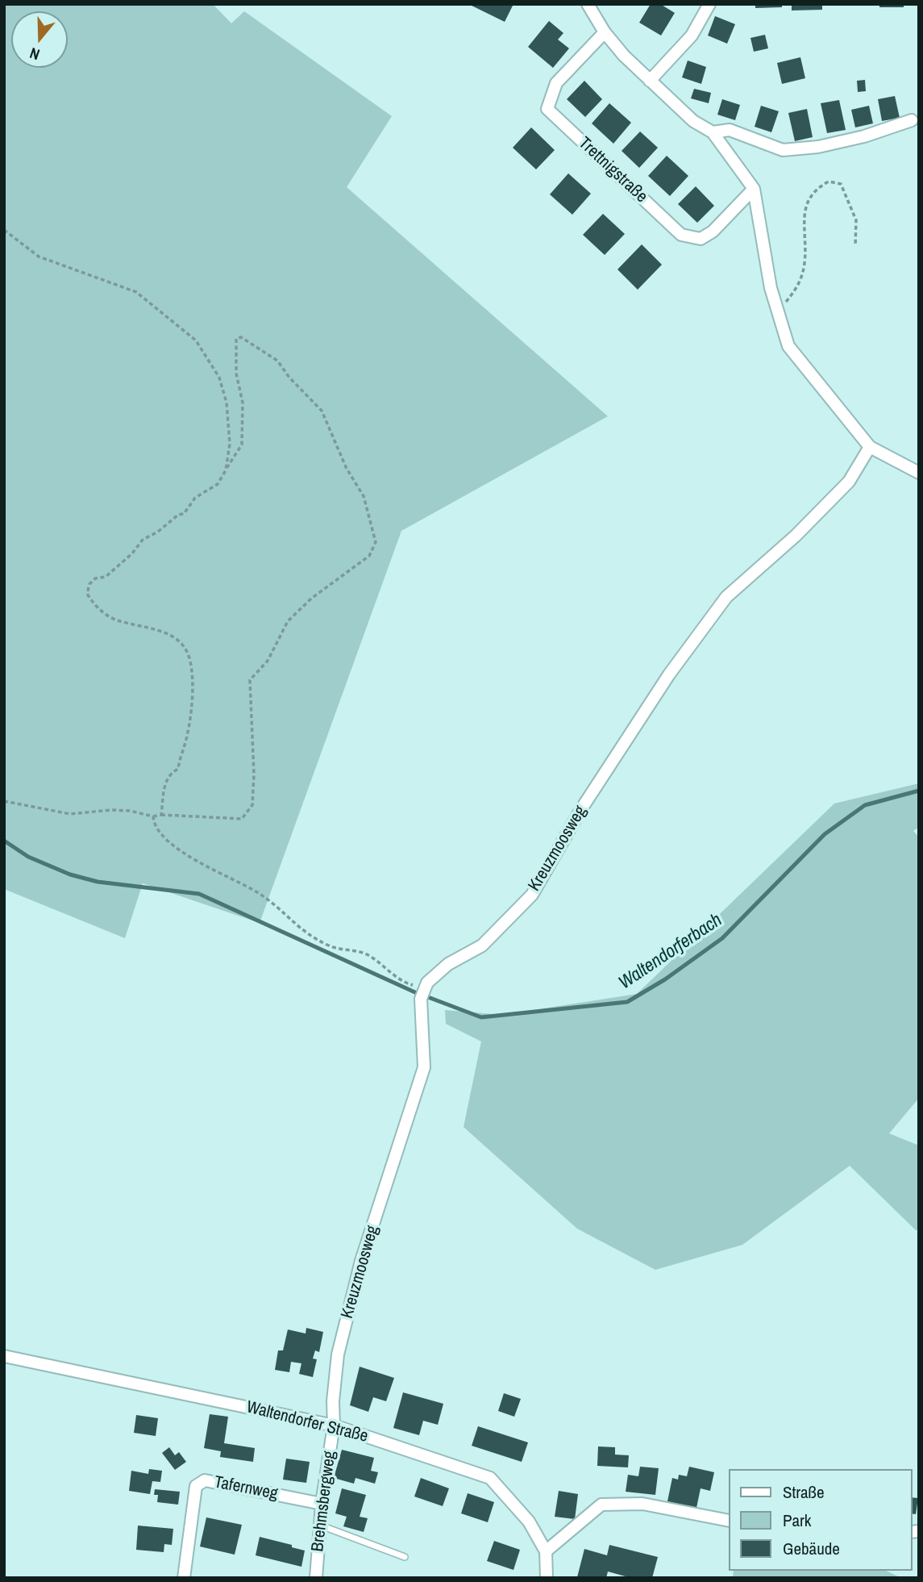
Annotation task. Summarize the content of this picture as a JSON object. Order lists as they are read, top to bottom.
{
  "streets": {
    "street": [
      "Trettnigstraße",
      "Kreuzmoosweg",
      "Waltendorfer Straße",
      "Tafernweg",
      "Brehmsbergweg"
    ]
  },
  "crossings": [
    ["Kreuzmoosweg", "Waltendorfer Straße"],
    ["Kreuzmoosweg", "Brehmsbergweg"],
    ["Waltendorfer Straße", "Brehmsbergweg"],
    ["Tafernweg", "Brehmsbergweg"]
  ],
  "water": ["Waltendorferbach"],
  "legend": ["Straße", "Park", "Gebäude"],
  "north": "bottom"
}
